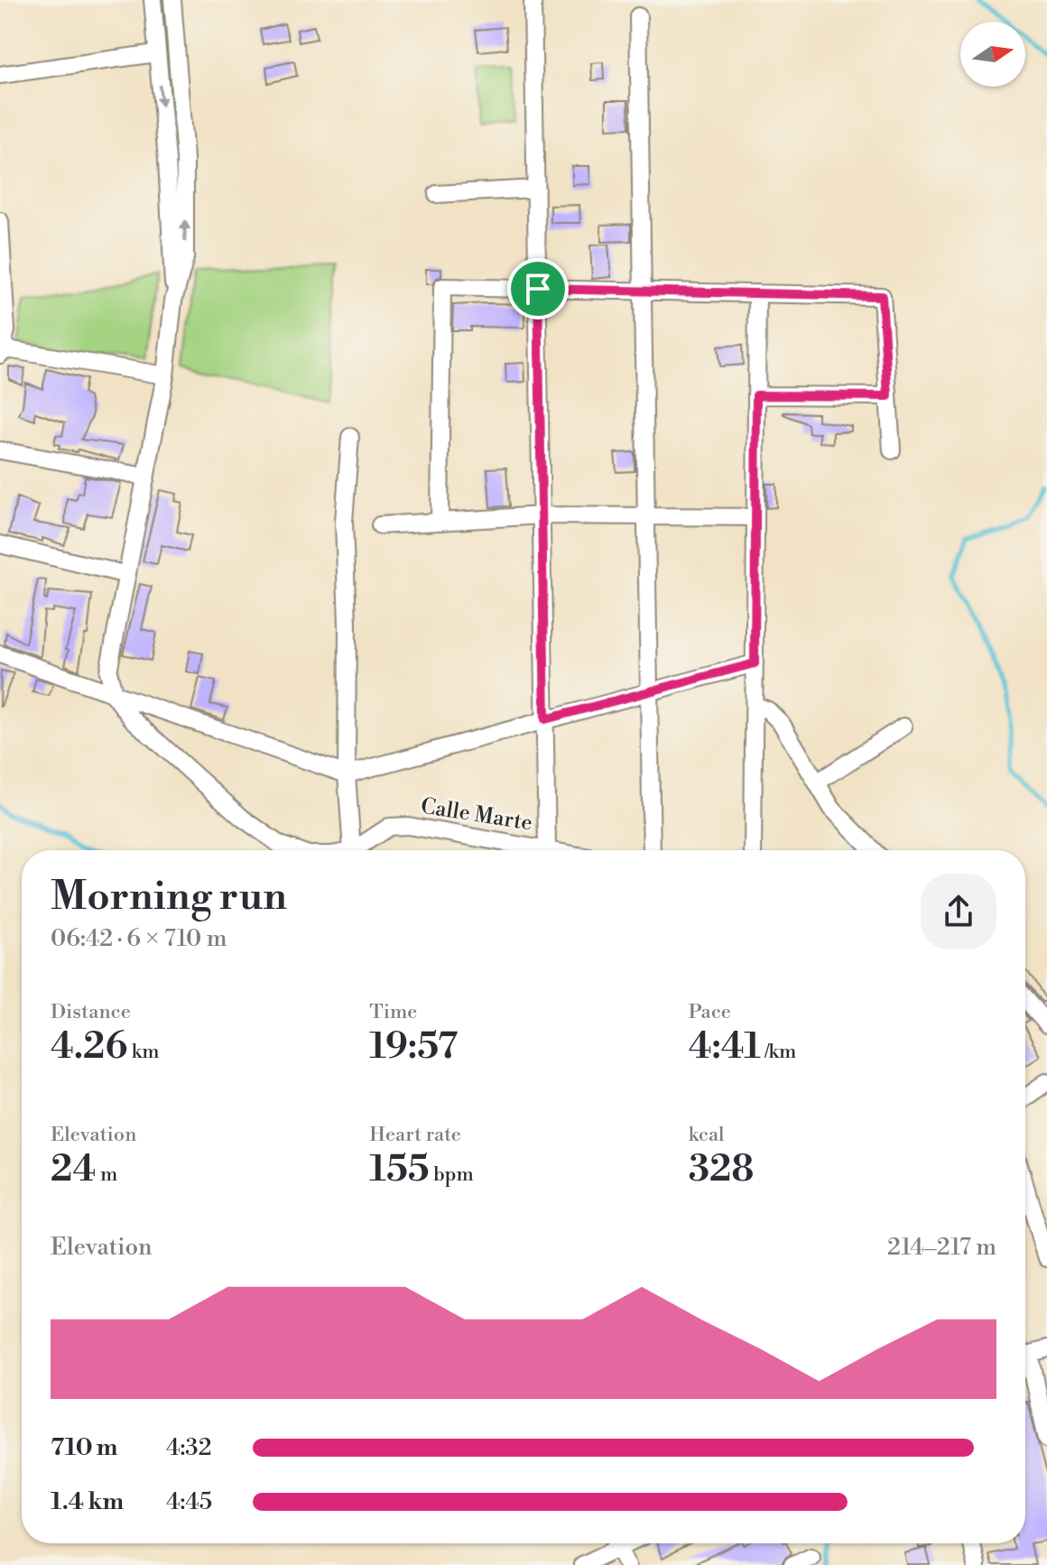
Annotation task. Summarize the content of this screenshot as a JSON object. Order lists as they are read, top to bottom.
{
  "streets": {
    "street": ["Calle Marte"]
  },
  "north": "right",
  "page": {
    "heading": ["Morning run", "06:42 · 6 × 710 m"],
    "stats": [
      ["Distance", "4.26 km"],
      ["Time", "19:57"],
      ["Pace", "4:41 /km"],
      ["Elevation", "24 m"],
      ["Heart rate", "155 bpm"],
      ["kcal", "328"]
    ],
    "chart": ["Elevation", "214–217 m"],
    "list": [
      {
        "name": "710 m",
        "note": "4:32"
      },
      {
        "name": "1.4 km",
        "note": "4:45"
      }
    ]
  }
}
